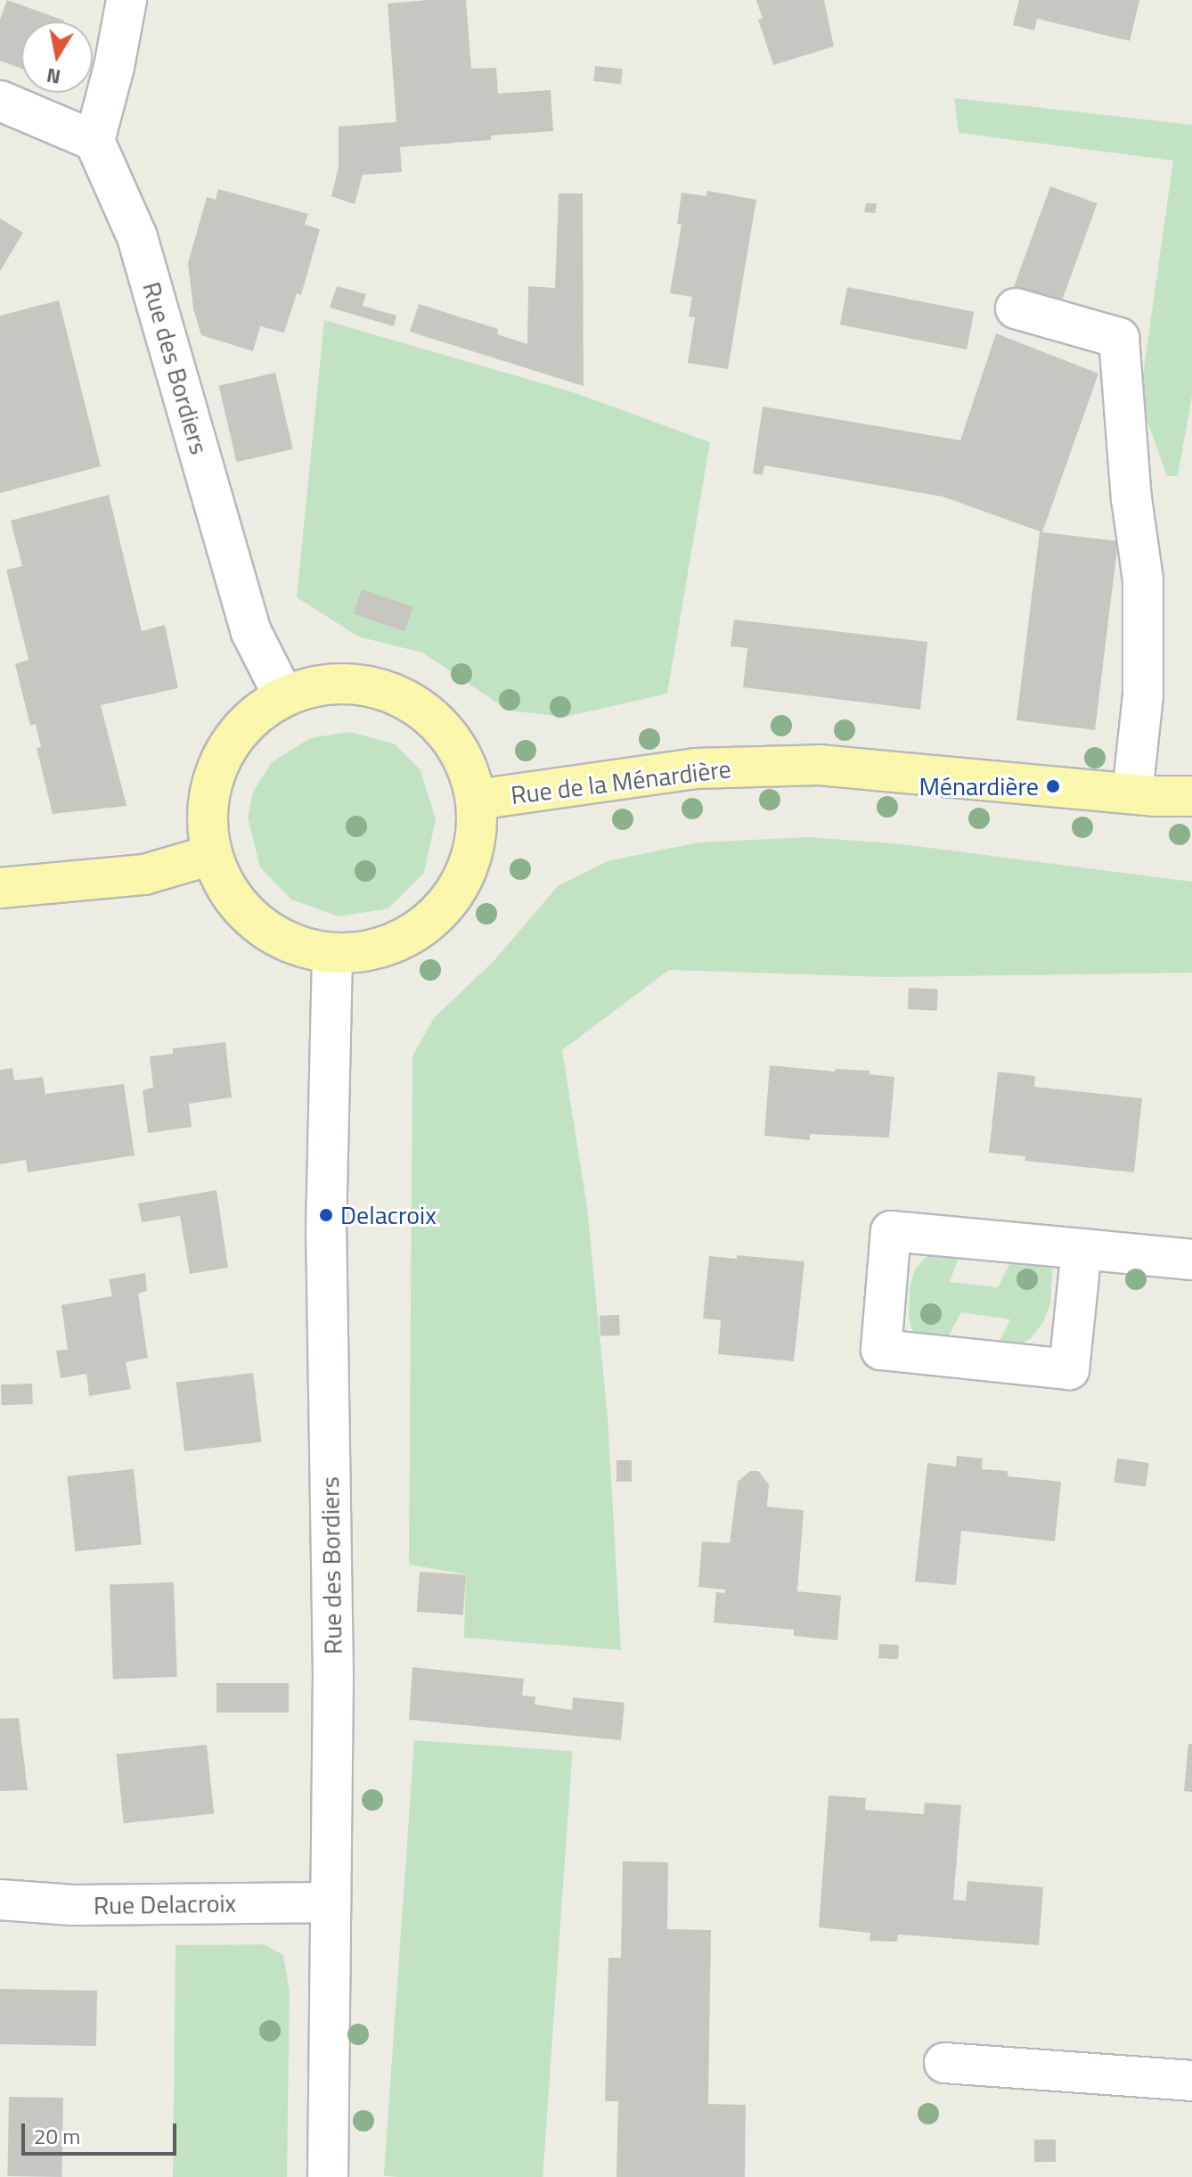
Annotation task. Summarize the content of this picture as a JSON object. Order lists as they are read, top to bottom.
{
  "streets": {
    "main road": ["Rue de la Ménardière"],
    "street": ["Rue des Bordiers", "Rue Delacroix"]
  },
  "crossings": [
    ["Rue des Bordiers", "Rue Delacroix"]
  ],
  "places": ["Ménardière", "Delacroix"],
  "scale_bar": "20 m",
  "north": "bottom"
}
